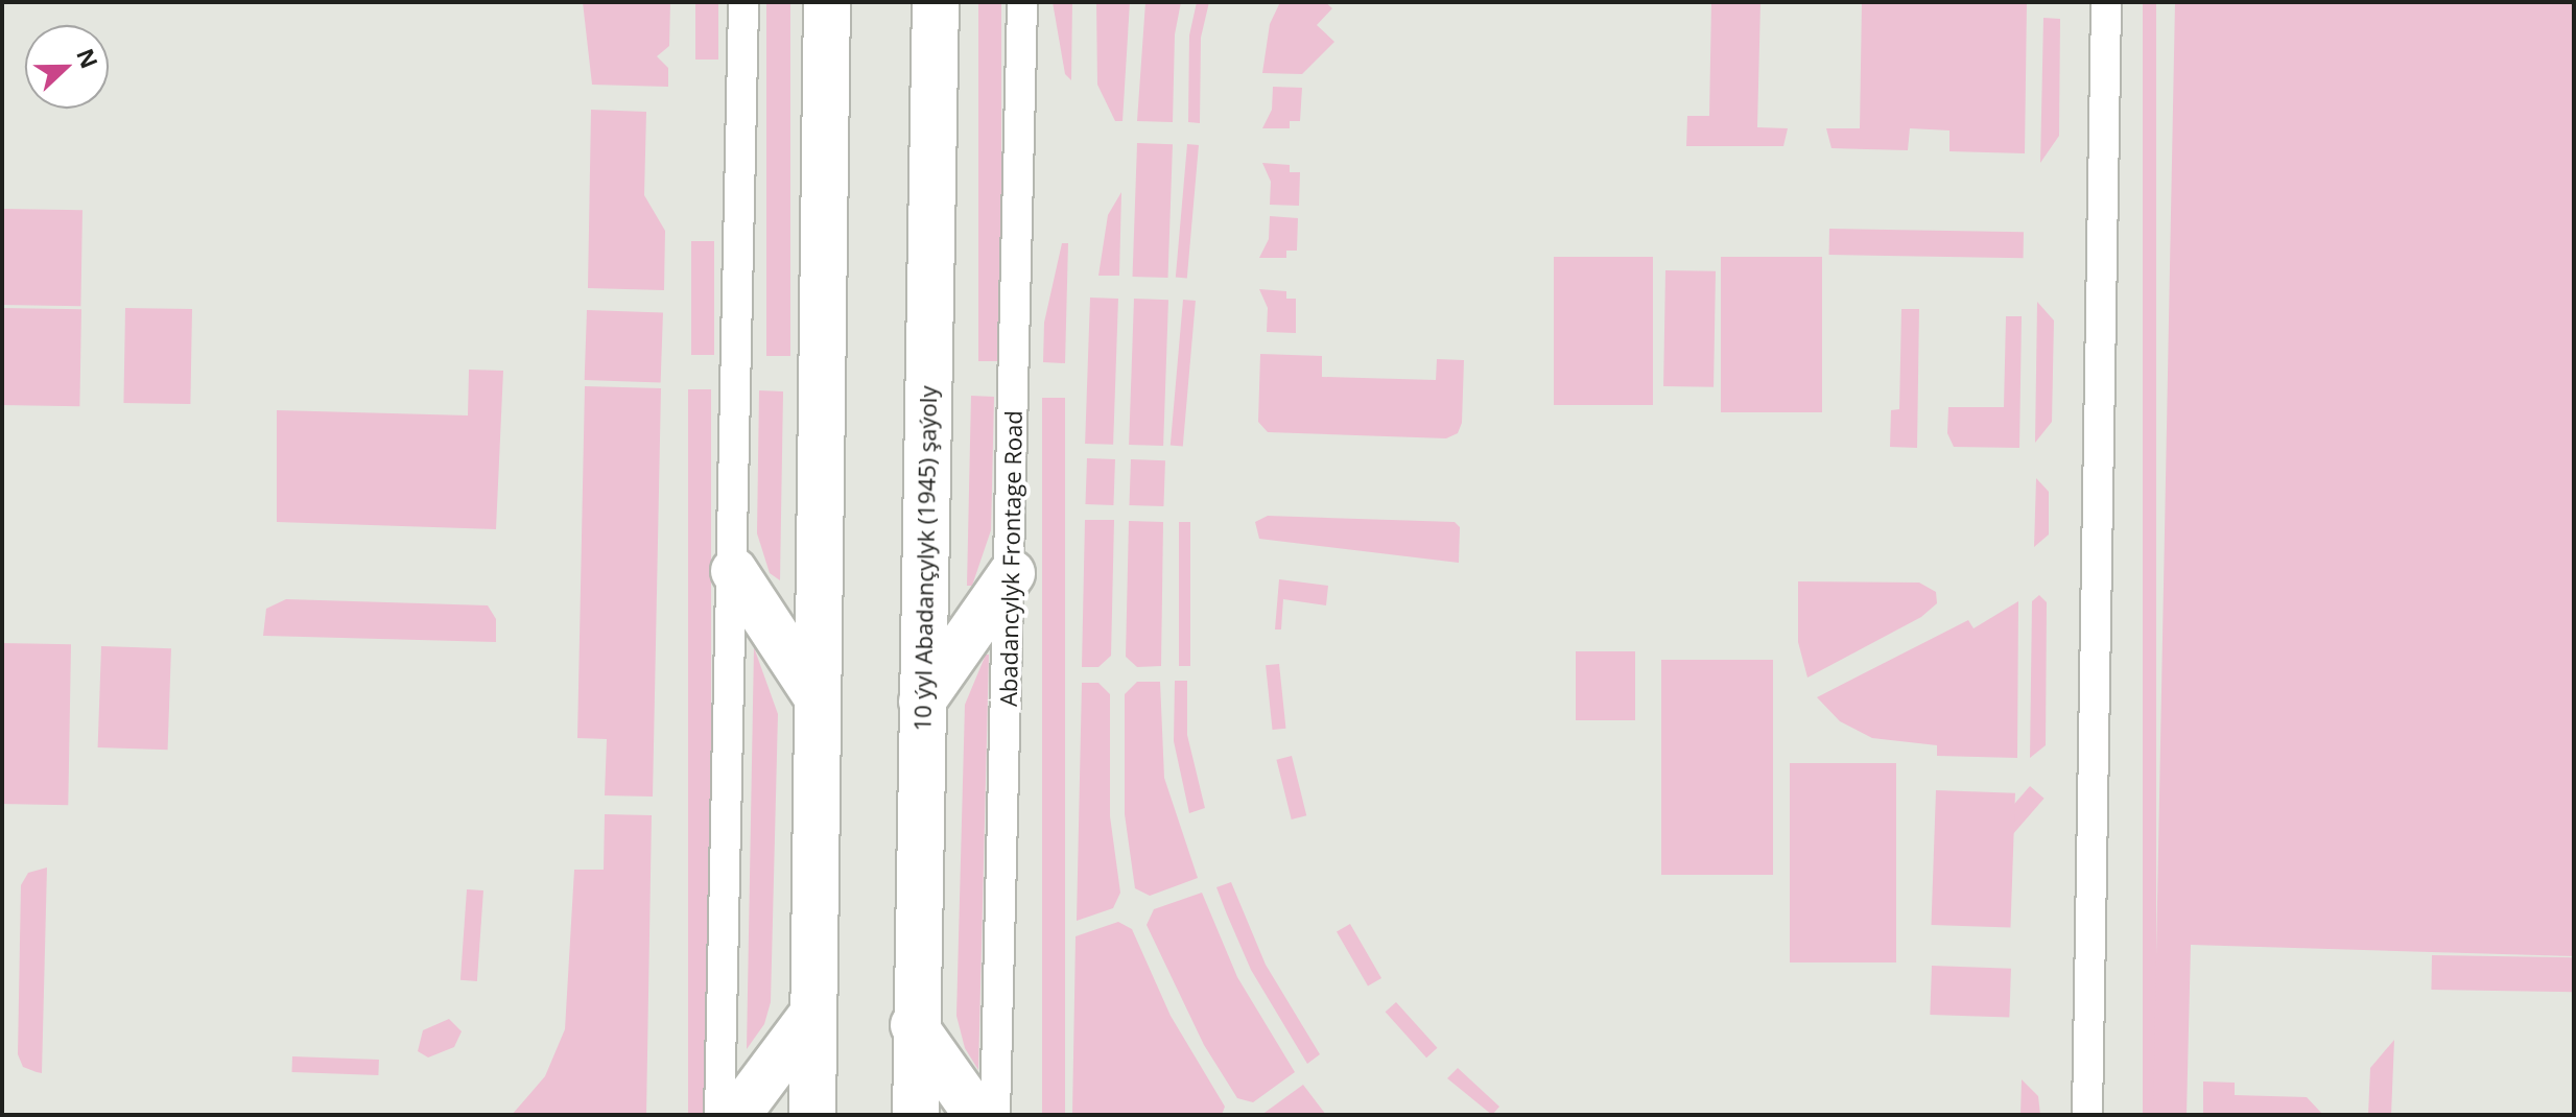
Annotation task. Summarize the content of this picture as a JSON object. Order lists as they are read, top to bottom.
{
  "streets": {
    "main road": ["10 ýyl Abadançylyk (1945) şaýoly"],
    "street": ["Abadancylyk Frontage Road"]
  },
  "north": "right"
}
